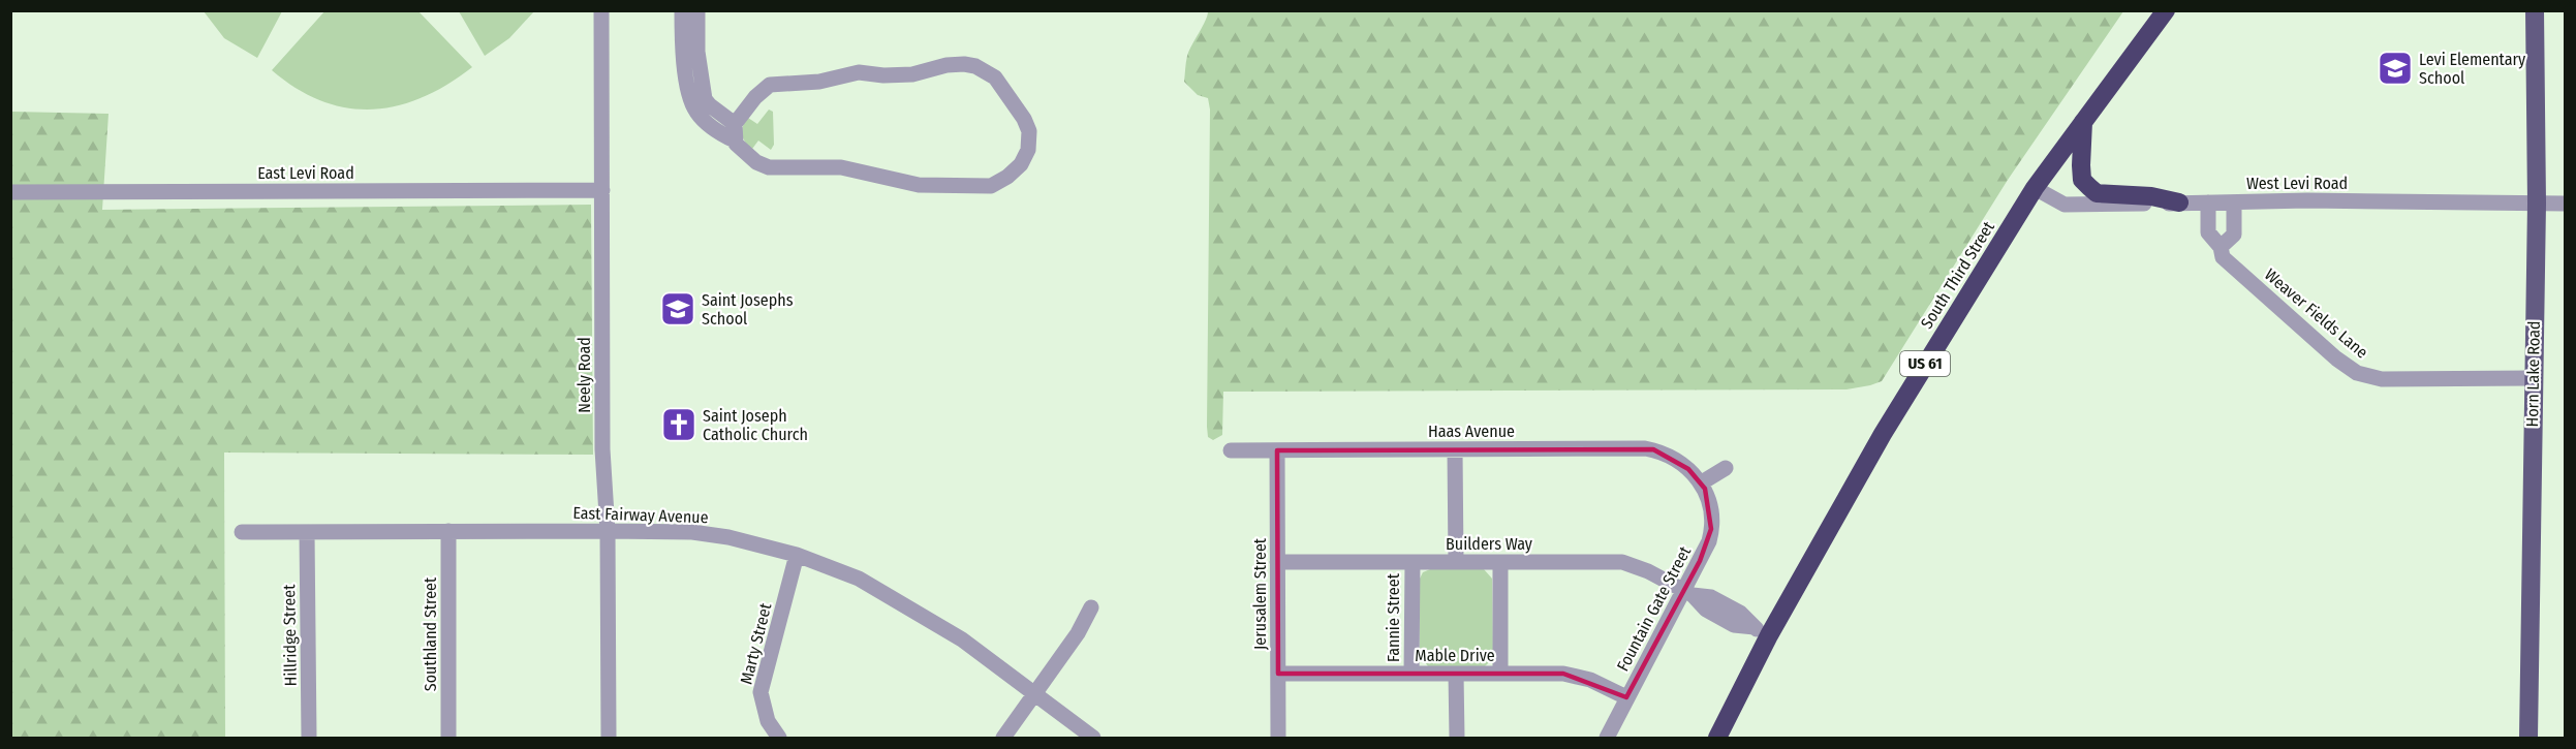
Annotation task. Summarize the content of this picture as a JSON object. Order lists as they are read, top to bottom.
{
  "streets": {
    "highway": ["South Third Street", "US 61"],
    "main road": ["Horn Lake Road"],
    "street": [
      "East Levi Road",
      "West Levi Road",
      "Weaver Fields Lane",
      "Neely Road",
      "Haas Avenue",
      "East Fairway Avenue",
      "Builders Way",
      "Jerusalem Street",
      "Fountain Gate Street",
      "Fannie Street",
      "Southland Street",
      "Hillridge Street",
      "Marty Street",
      "Mable Drive"
    ]
  },
  "crossings": [
    ["East Levi Road", "Neely Road"],
    ["West Levi Road", "South Third Street"],
    ["West Levi Road", "Weaver Fields Lane"],
    ["West Levi Road", "Horn Lake Road"],
    ["South Third Street", "Builders Way"],
    ["Weaver Fields Lane", "Horn Lake Road"],
    ["Neely Road", "East Fairway Avenue"],
    ["Haas Avenue", "Jerusalem Street"],
    ["Haas Avenue", "Fountain Gate Street"],
    ["East Fairway Avenue", "Southland Street"],
    ["East Fairway Avenue", "Hillridge Street"],
    ["East Fairway Avenue", "Marty Street"],
    ["Builders Way", "Jerusalem Street"],
    ["Builders Way", "Fountain Gate Street"],
    ["Builders Way", "Fannie Street"],
    ["Jerusalem Street", "Mable Drive"],
    ["Fountain Gate Street", "Mable Drive"],
    ["Fannie Street", "Mable Drive"]
  ],
  "places": {
    "school or university": ["Levi Elementary School", "Saint Josephs School"],
    "church": ["Saint Joseph Catholic Church"]
  }
}
